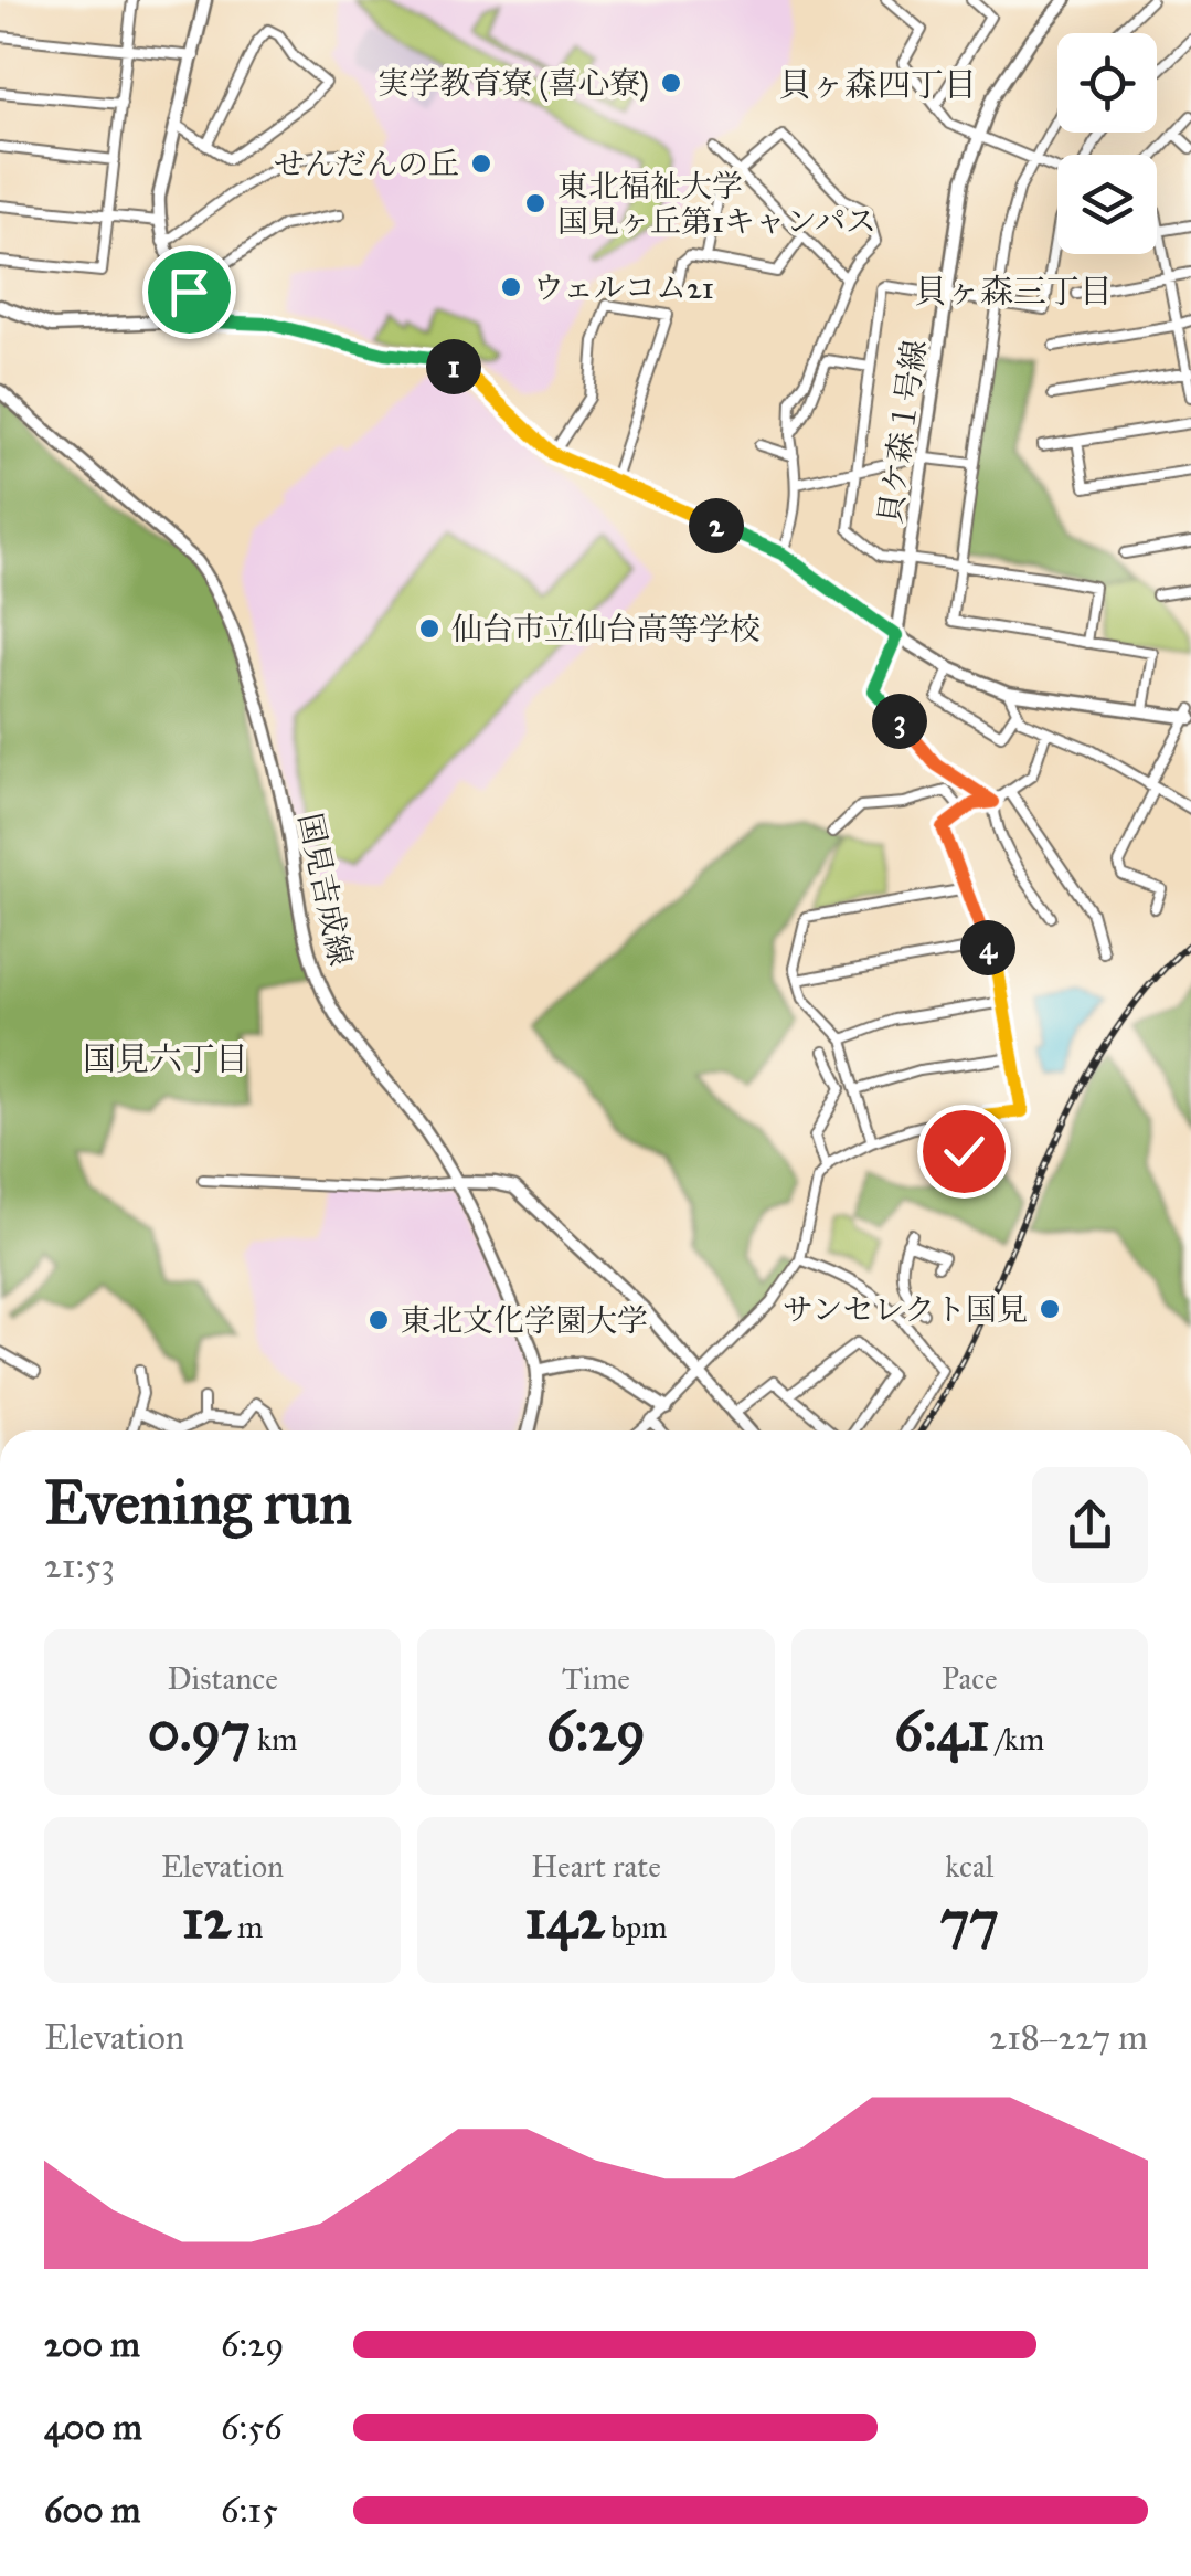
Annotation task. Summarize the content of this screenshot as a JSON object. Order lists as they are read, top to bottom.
{
  "streets": {
    "street": ["貝ケ森１号線", "国見吉成線"]
  },
  "districts": ["貝ヶ森四丁目", "貝ヶ森三丁目", "国見六丁目"],
  "places": [
    "実学教育寮 (喜心寮)",
    "せんだんの丘",
    "東北福祉大学 国見ヶ丘第1キャンパス",
    "ウェルコム21",
    "仙台市立仙台高等学校",
    "サンセレクト国見",
    "東北文化学園大学"
  ],
  "page": {
    "pins": [
      "1",
      "2",
      "3",
      "4"
    ],
    "heading": ["Evening run", "21:53"],
    "stats": [
      ["Distance", "0.97 km"],
      ["Time", "6:29"],
      ["Pace", "6:41 /km"],
      ["Elevation", "12 m"],
      ["Heart rate", "142 bpm"],
      ["kcal", "77"]
    ],
    "chart": ["Elevation", "218–227 m"],
    "list": [
      {
        "name": "200 m",
        "note": "6:29"
      },
      {
        "name": "400 m",
        "note": "6:56"
      },
      {
        "name": "600 m",
        "note": "6:15"
      }
    ]
  }
}
